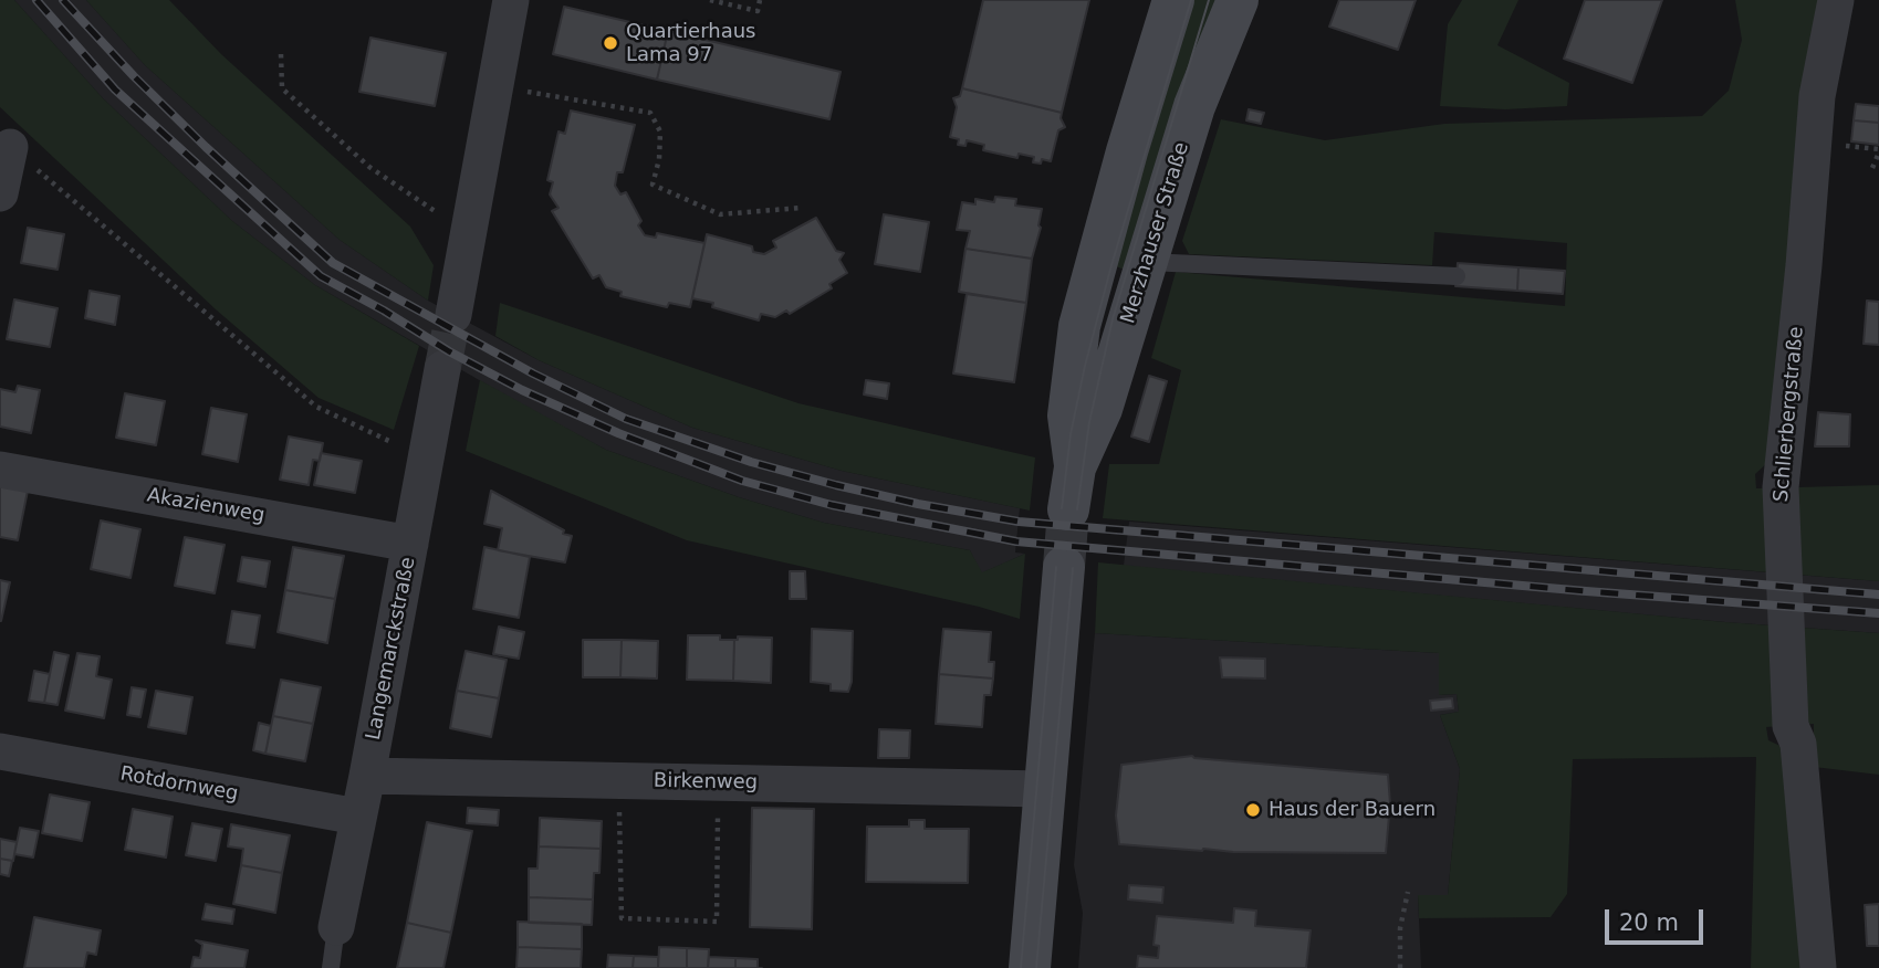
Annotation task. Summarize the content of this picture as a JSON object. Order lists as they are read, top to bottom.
{
  "streets": {
    "main road": ["Merzhauser Straße"],
    "street": [
      "Schlierbergstraße",
      "Akazienweg",
      "Langemarckstraße",
      "Birkenweg",
      "Rotdornweg"
    ]
  },
  "crossings": [
    ["Akazienweg", "Langemarckstraße"],
    ["Langemarckstraße", "Birkenweg"],
    ["Langemarckstraße", "Rotdornweg"]
  ],
  "places": ["Quartierhaus Lama 97", "Haus der Bauern"],
  "scale_bar": "20 m"
}
